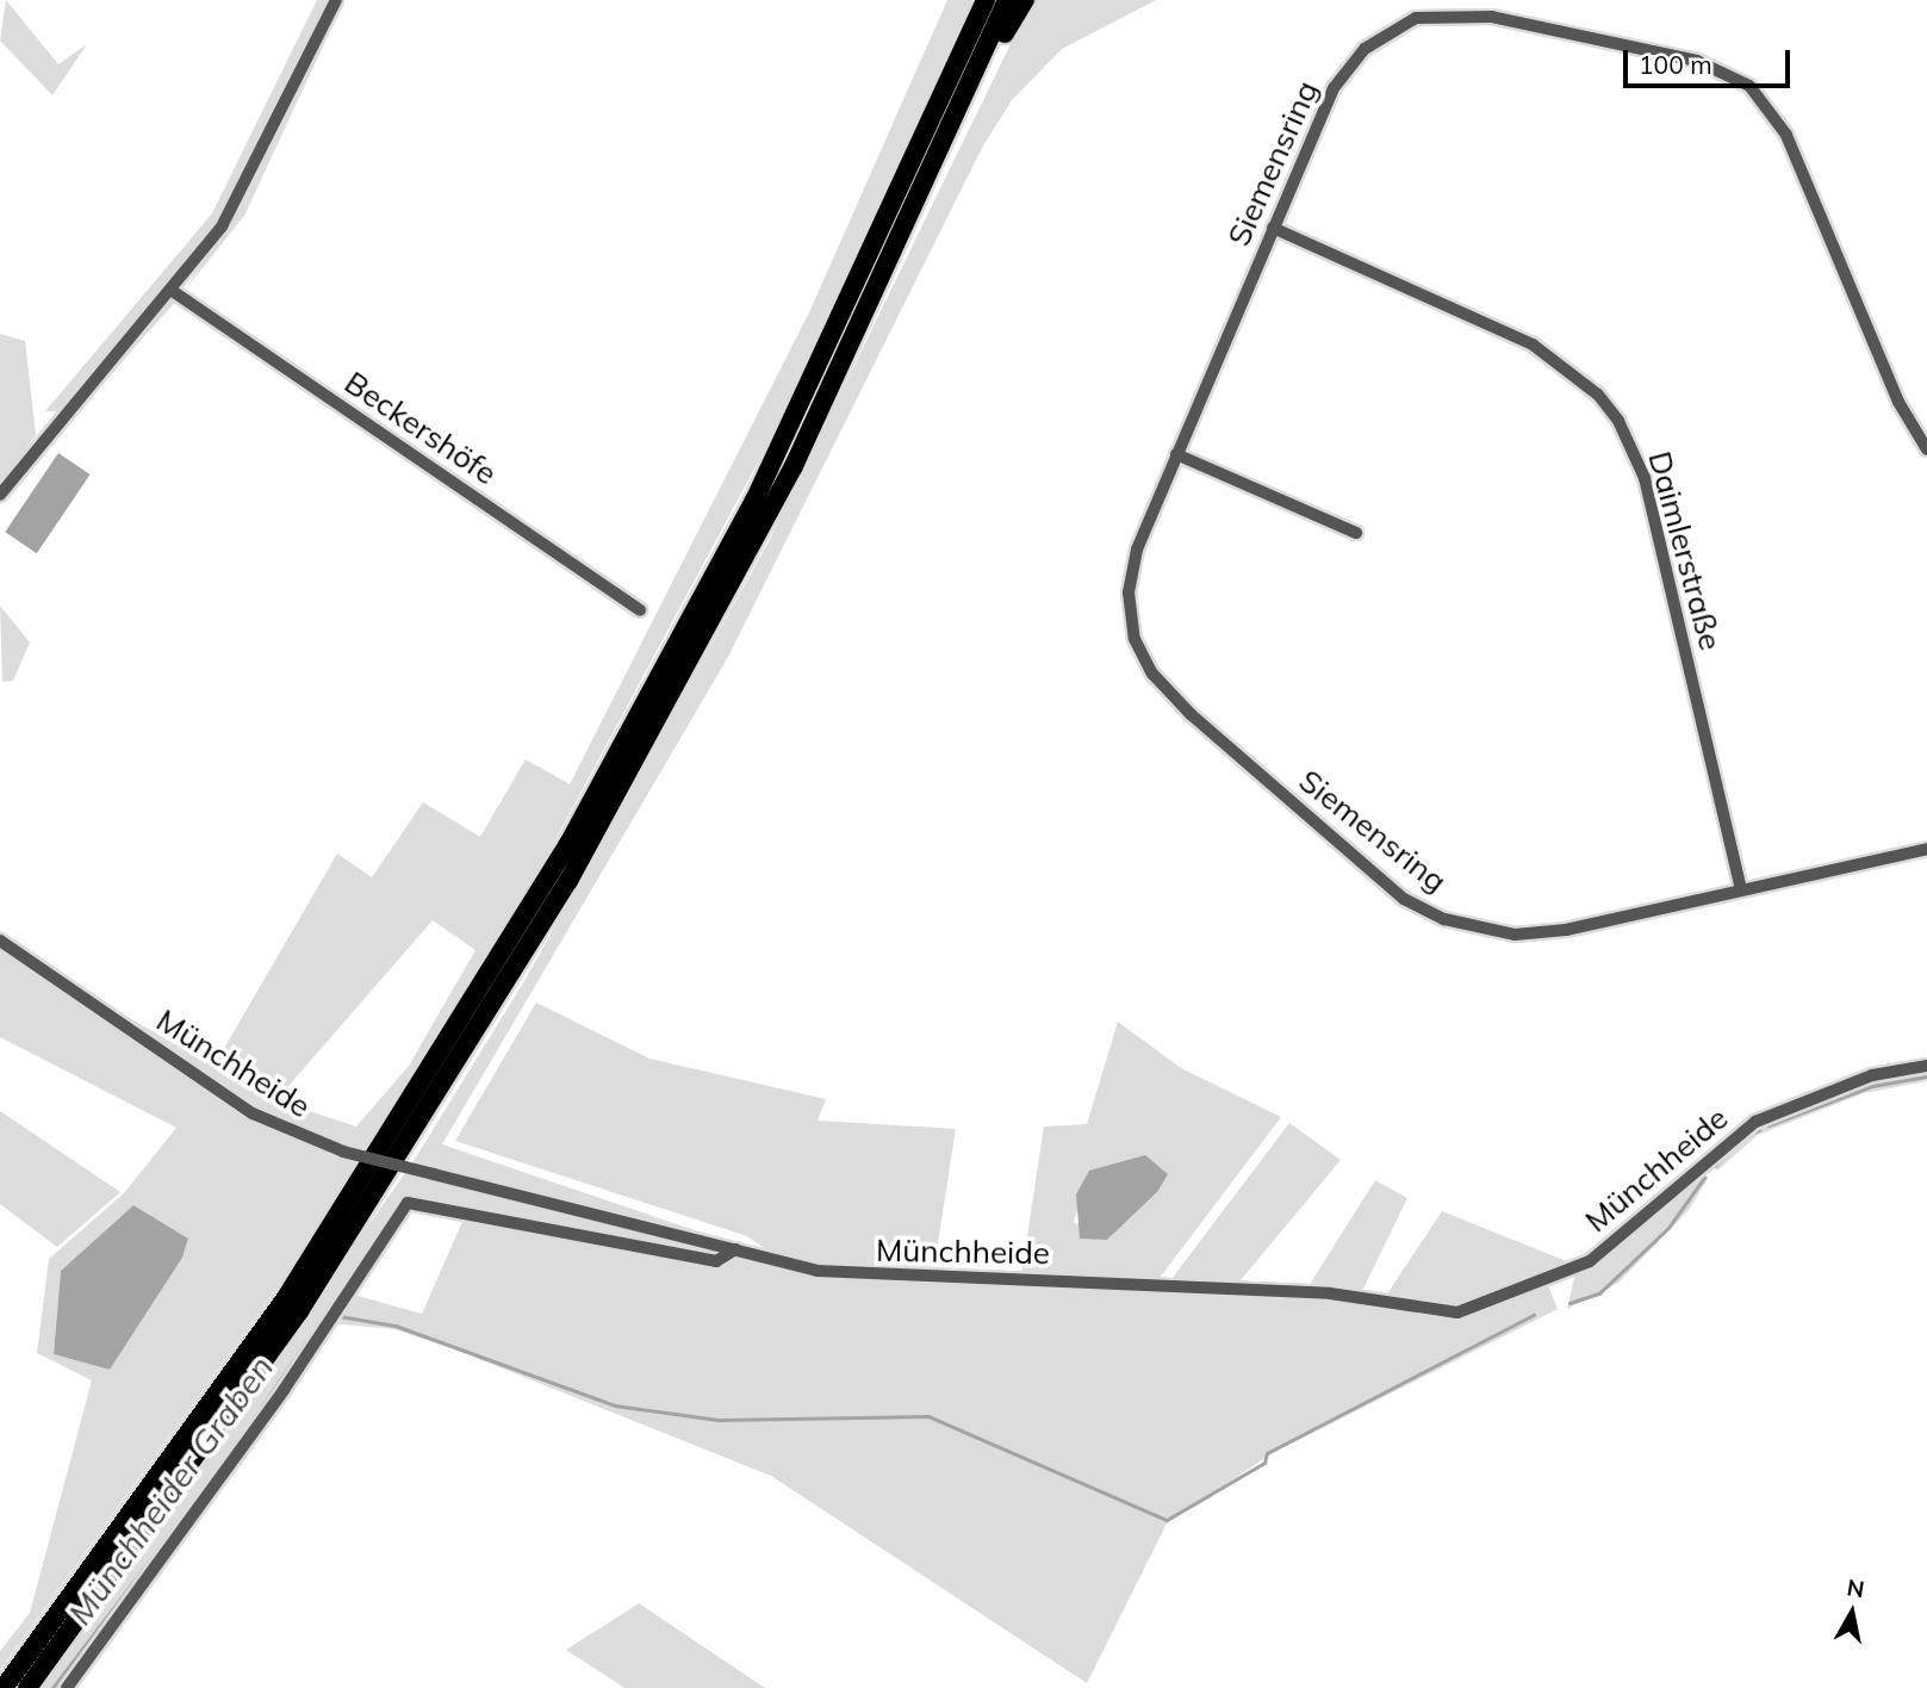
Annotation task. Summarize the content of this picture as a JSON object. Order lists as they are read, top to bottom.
{
  "streets": {
    "street": [
      "Siemensring",
      "Beckershöfe",
      "Daimlerstraße",
      "Münchheide"
    ]
  },
  "crossings": [
    ["Siemensring", "Daimlerstraße"]
  ],
  "water": ["Münchheider Graben"],
  "scale_bar": "100 m",
  "north": "top"
}
